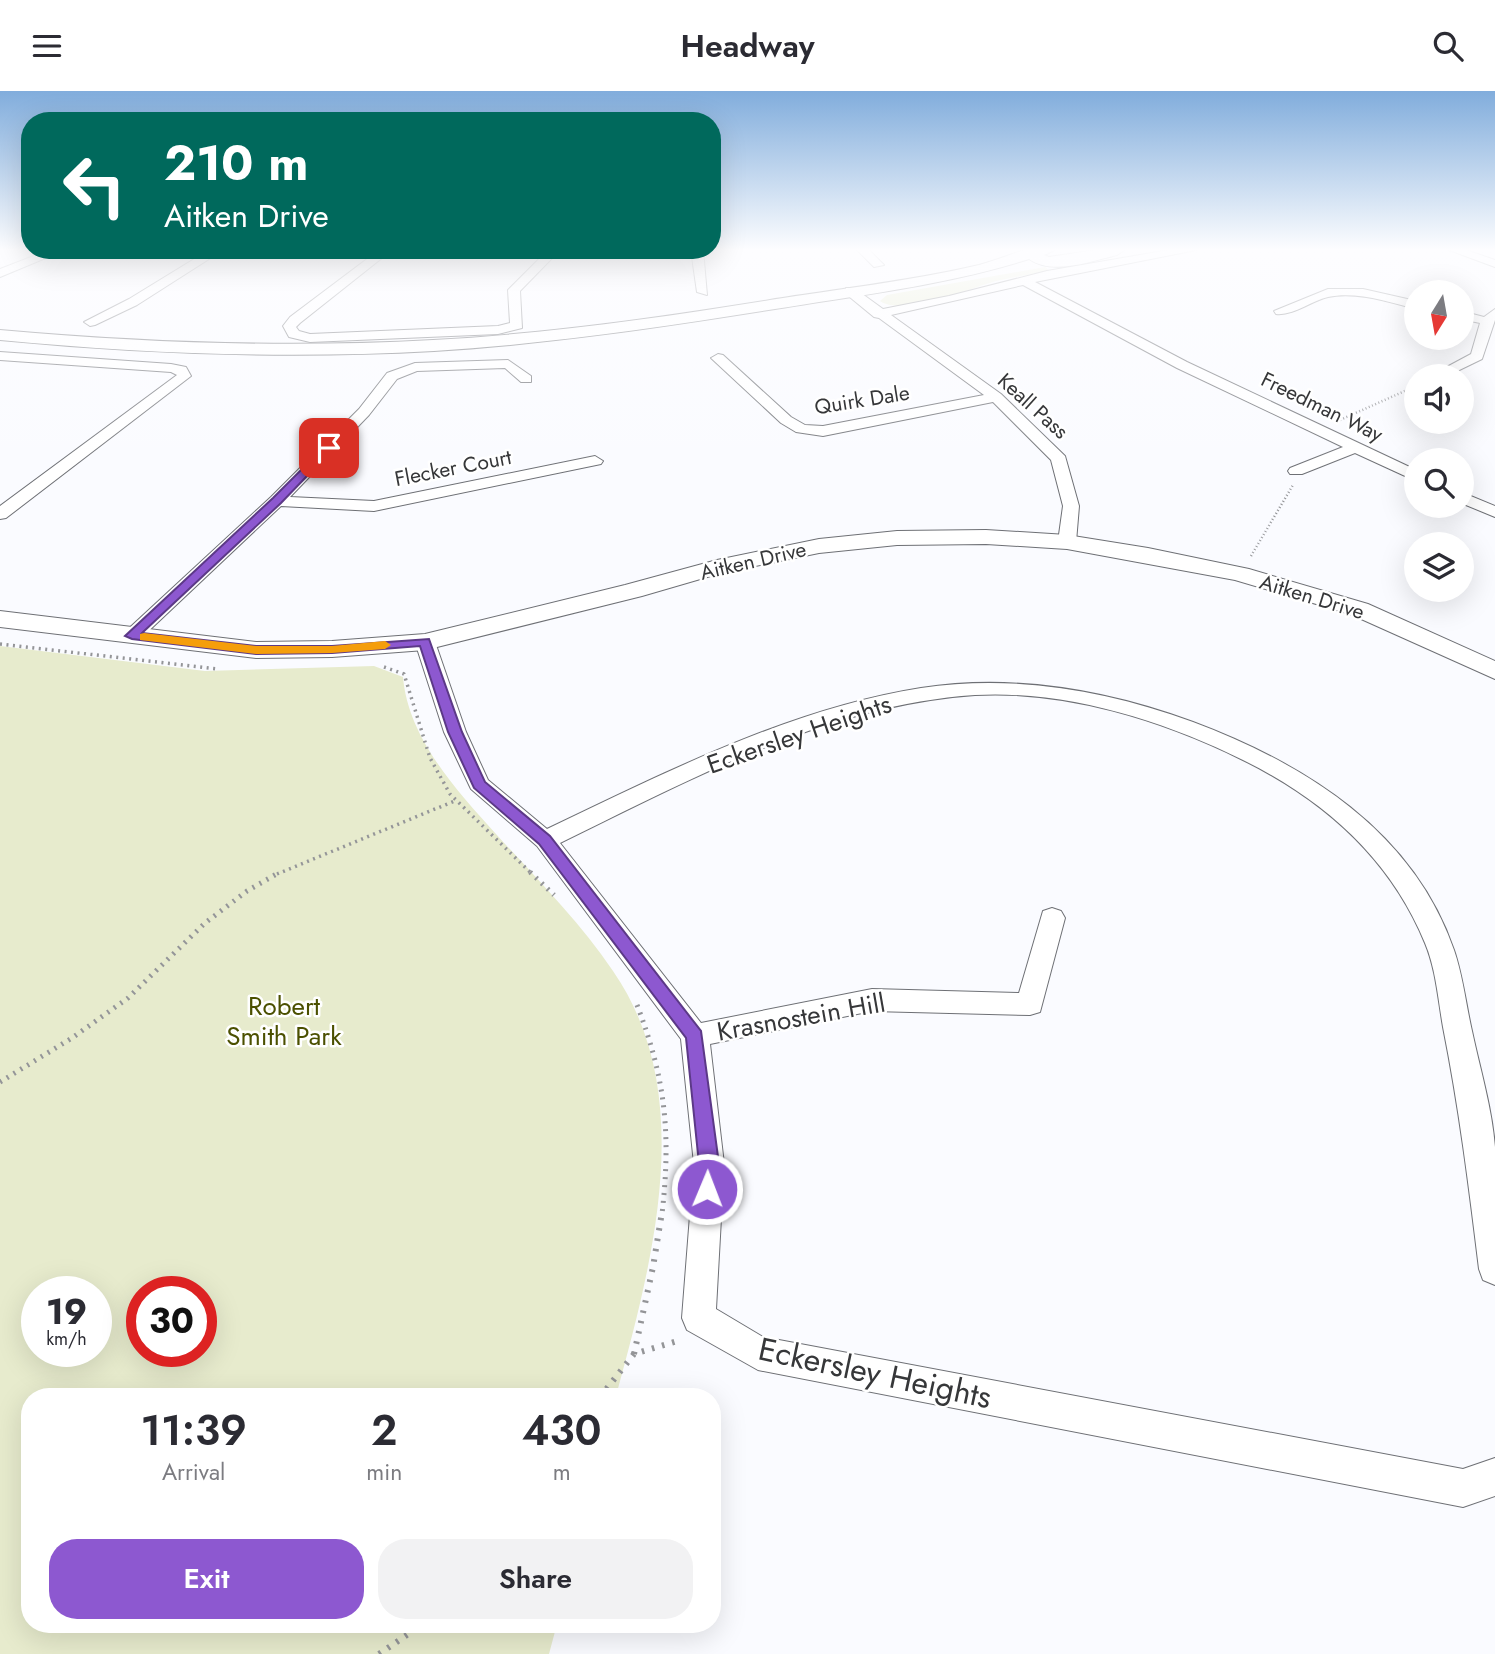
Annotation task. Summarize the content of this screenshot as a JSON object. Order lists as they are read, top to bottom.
{
  "streets": {
    "main road": ["Aitken Drive"],
    "street": [
      "Quirk Dale",
      "Keall Pass",
      "Freedman Way",
      "Flecker Court",
      "Eckersley Heights",
      "Krasnostein Hill"
    ]
  },
  "crossings": [
    ["Quirk Dale", "Keall Pass"],
    ["Keall Pass", "Aitken Drive"]
  ],
  "parks": ["Robert Smith Park"],
  "north": "bottom",
  "page": {
    "header": "Headway",
    "turn": ["210 m", "Aitken Drive"],
    "speed": "19 km/h",
    "limit": "30",
    "eta": [
      "11:39",
      "Arrival",
      "2",
      "min",
      "430",
      "m"
    ],
    "buttons": ["Exit", "Share"]
  }
}
